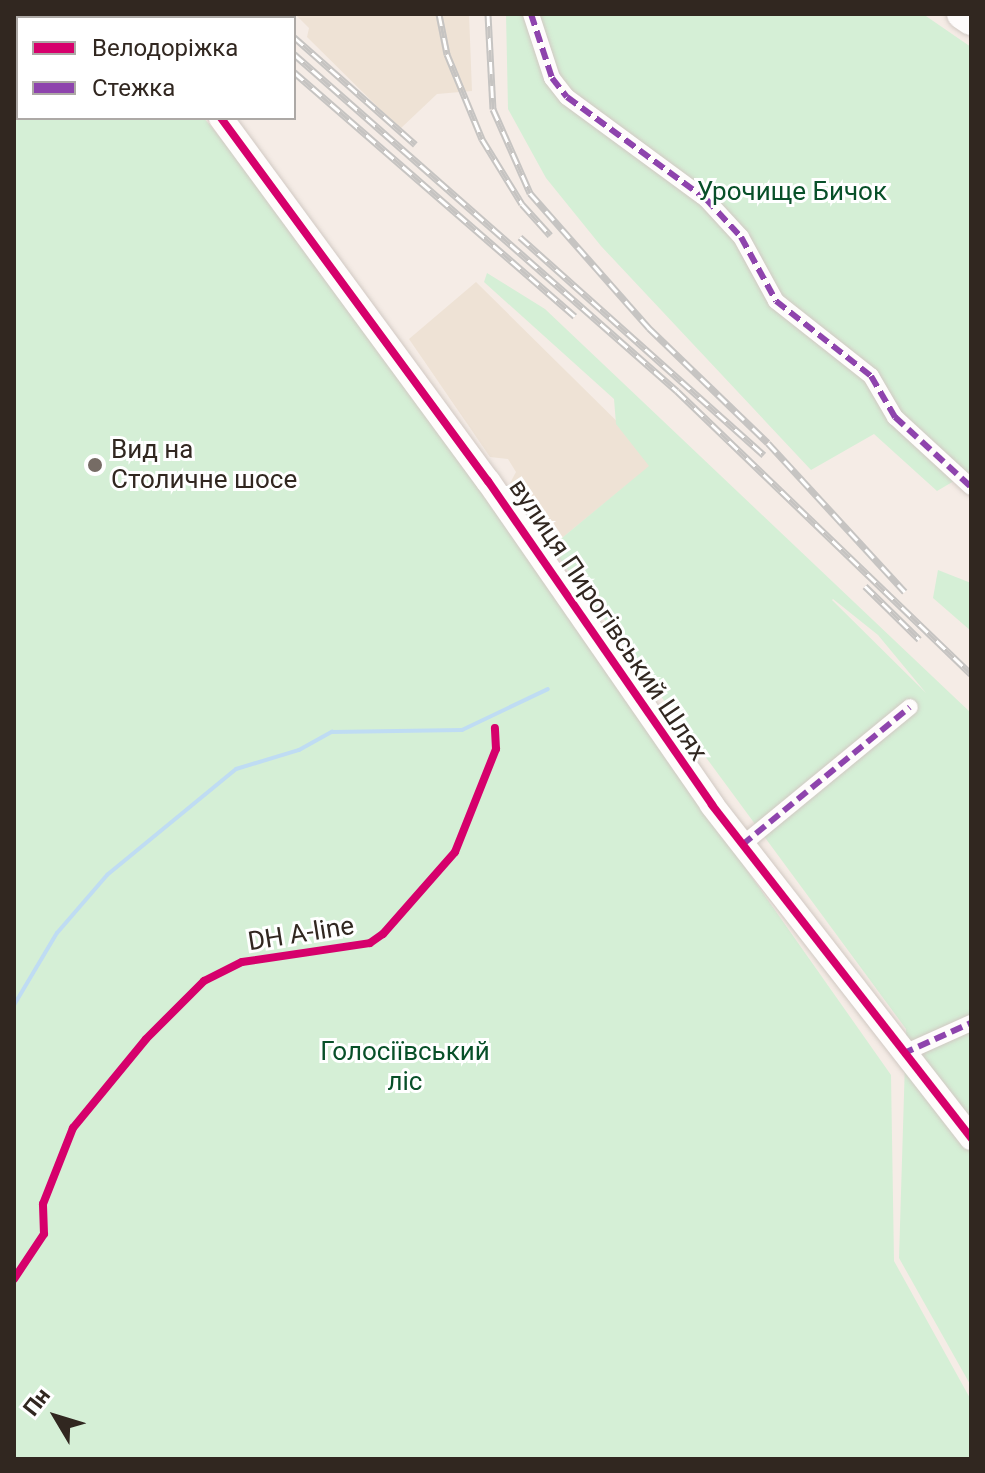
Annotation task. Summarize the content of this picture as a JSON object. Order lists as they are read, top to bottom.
{
  "streets": {
    "street": ["вулиця Пирогівський Шлях"],
    "cycle path": ["DH A-line"]
  },
  "parks": ["Урочище Бичок", "Голосіївський ліс"],
  "places": ["Вид на Столичне шосе"],
  "legend": ["Велодоріжка", "Стежка"],
  "north": "top left"
}
